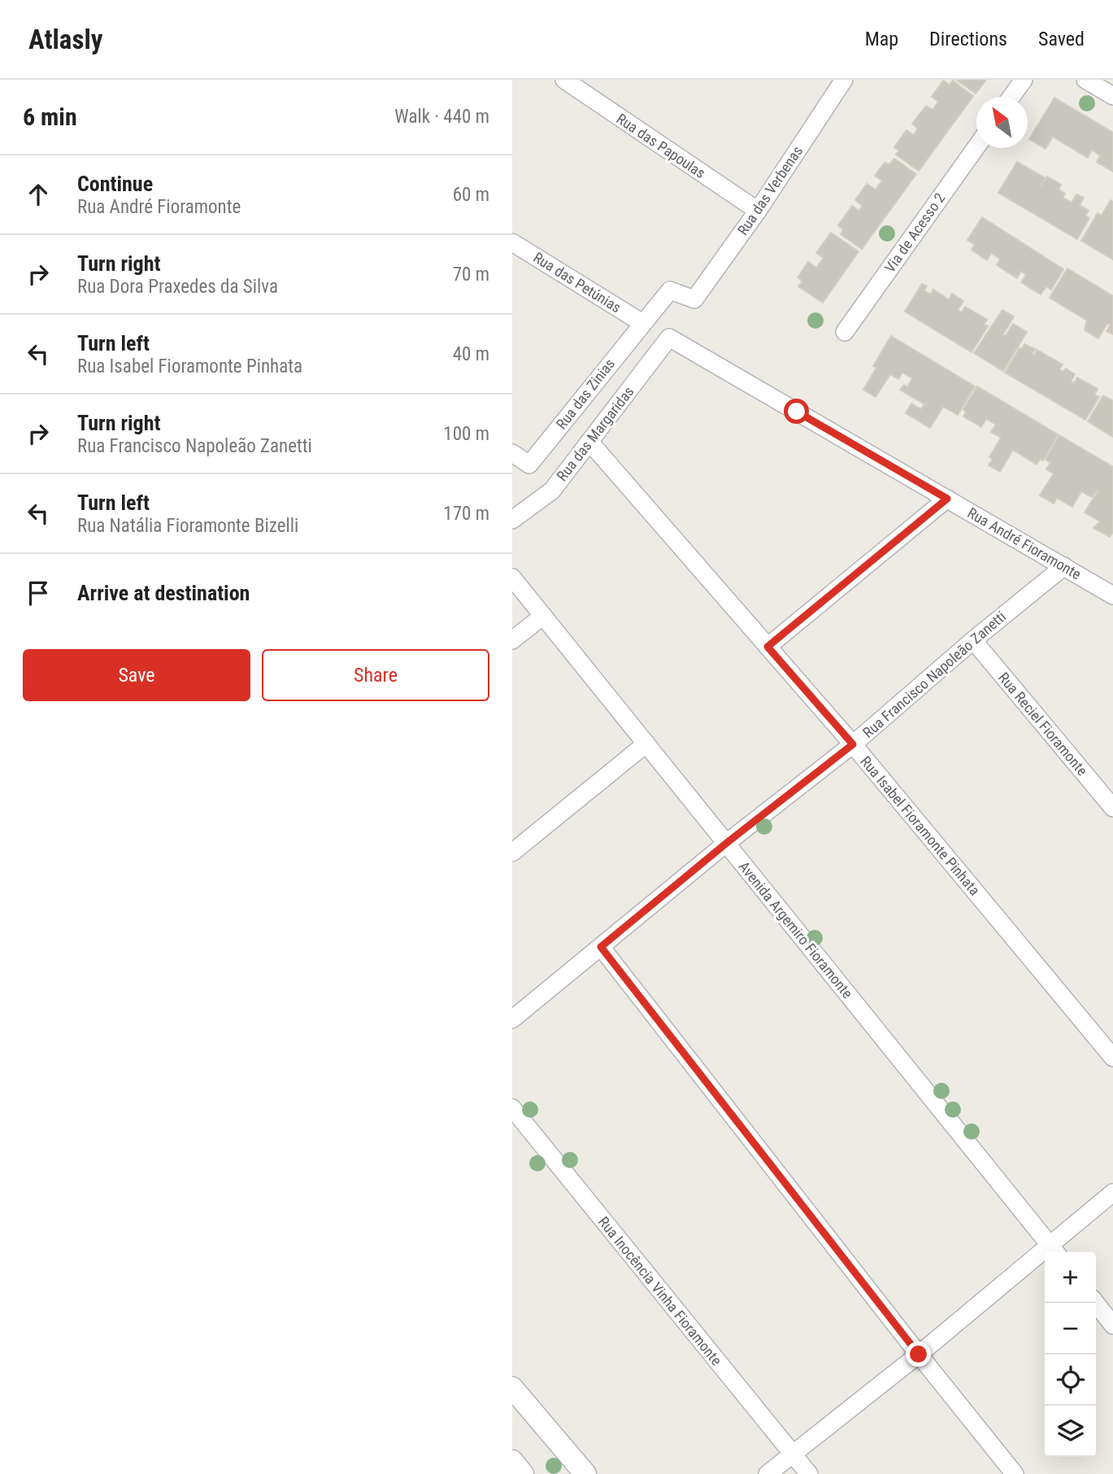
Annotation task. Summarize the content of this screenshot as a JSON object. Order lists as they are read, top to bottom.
{
  "streets": {
    "street": [
      "Rua das Papoulas",
      "Rua das Verbenas",
      "Via de Acesso 2",
      "Rua das Petúnias",
      "Rua das Zinias",
      "Rua das Margaridas",
      "Rua André Fioramonte",
      "Rua Francisco Napoleão Zanetti",
      "Rua Reciel Fioramonte",
      "Rua Isabel Fioramonte Pinhata",
      "Avenida Argemiro Fioramonte",
      "Rua Inocência Vinha Fioramonte"
    ]
  },
  "crossings": [
    ["Rua das Papoulas", "Rua das Verbenas"],
    ["Rua das Verbenas", "Rua das Petúnias"],
    ["Rua das Verbenas", "Rua das Zinias"],
    ["Rua das Petúnias", "Rua das Zinias"],
    ["Rua das Margaridas", "Rua André Fioramonte"],
    ["Rua das Margaridas", "Rua Isabel Fioramonte Pinhata"],
    ["Rua André Fioramonte", "Rua Francisco Napoleão Zanetti"],
    ["Rua Francisco Napoleão Zanetti", "Rua Reciel Fioramonte"],
    ["Rua Francisco Napoleão Zanetti", "Rua Isabel Fioramonte Pinhata"],
    ["Rua Francisco Napoleão Zanetti", "Avenida Argemiro Fioramonte"]
  ],
  "north": "top left",
  "page": {
    "header": "Atlasly",
    "nav": ["Map", "Directions", "Saved"],
    "heading": ["6 min", "Walk · 440 m"],
    "list": [
      ["Continue", "Rua André Fioramonte", "60 m"],
      ["Turn right", "Rua Dora Praxedes da Silva", "70 m"],
      ["Turn left", "Rua Isabel Fioramonte Pinhata", "40 m"],
      ["Turn right", "Rua Francisco Napoleão Zanetti", "100 m"],
      ["Turn left", "Rua Natália Fioramonte Bizelli", "170 m"],
      "Arrive at destination"
    ],
    "buttons": ["Save", "Share"],
    "map_buttons": ["+", "−"]
  }
}
